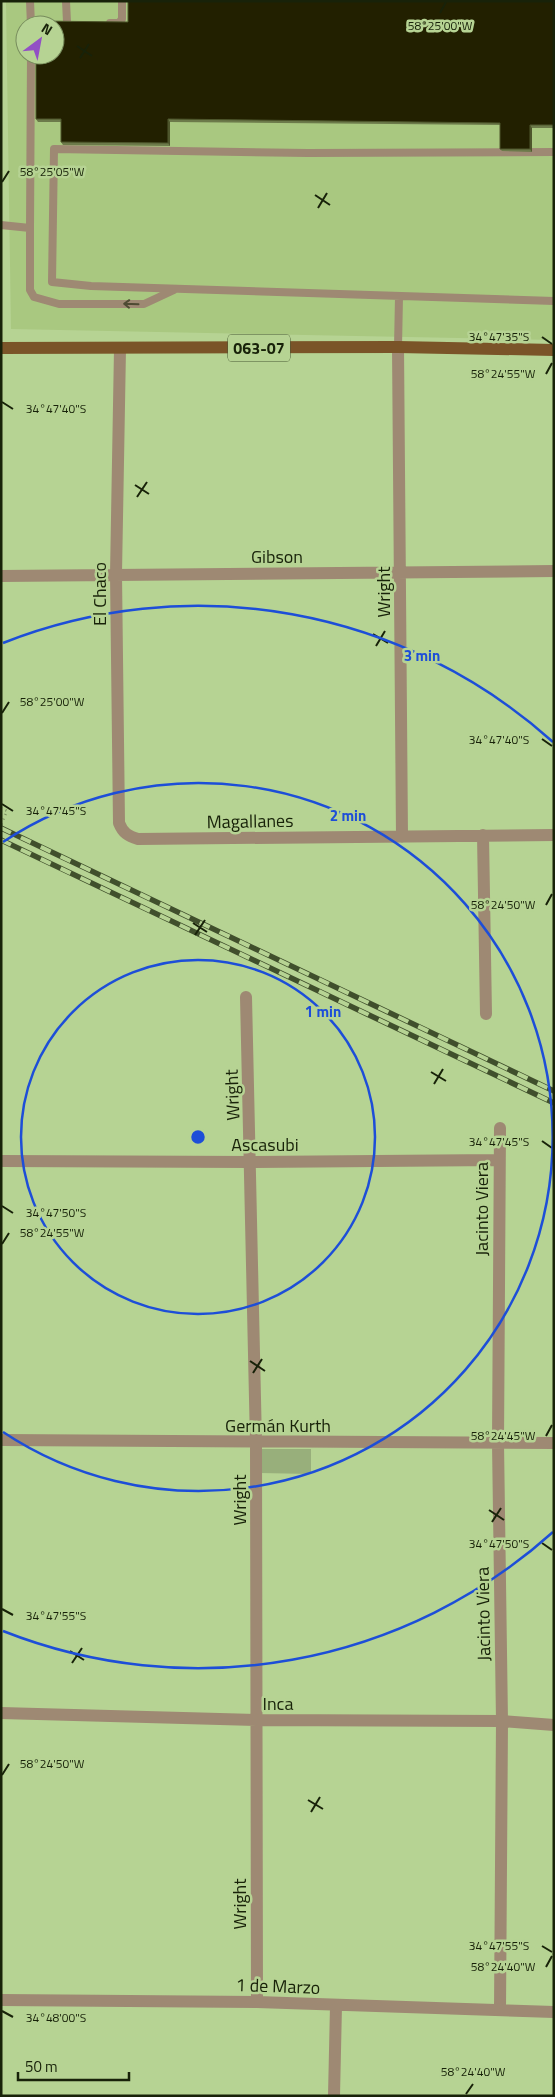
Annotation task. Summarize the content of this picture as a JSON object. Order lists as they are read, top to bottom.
{
  "streets": {
    "main road": ["063-07"],
    "street": [
      "Gibson",
      "Wright",
      "El Chaco",
      "Magallanes",
      "Ascasubi",
      "Jacinto Viera",
      "Germán Kurth",
      "Inca",
      "1 de Marzo"
    ]
  },
  "crossings": [
    ["063-07", "Wright"],
    ["063-07", "El Chaco"],
    ["Gibson", "Wright"],
    ["Gibson", "El Chaco"],
    ["Wright", "Magallanes"],
    ["Wright", "Ascasubi"],
    ["Wright", "Germán Kurth"],
    ["Wright", "Inca"],
    ["Wright", "1 de Marzo"],
    ["El Chaco", "Magallanes"],
    ["Ascasubi", "Jacinto Viera"],
    ["Jacinto Viera", "Germán Kurth"],
    ["Jacinto Viera", "Inca"],
    ["Jacinto Viera", "1 de Marzo"]
  ],
  "scale_bar": "50 m",
  "north": "top right",
  "coordinates": [
    "58°25'00\"W",
    "58°25'05\"W",
    "34°47'35\"S",
    "58°24'55\"W",
    "34°47'40\"S",
    "34°47'45\"S",
    "58°24'50\"W",
    "34°47'50\"S",
    "58°24'45\"W",
    "34°47'55\"S",
    "58°24'40\"W",
    "34°48'00\"S"
  ],
  "rings": ["3 min", "2 min", "1 min"]
}
